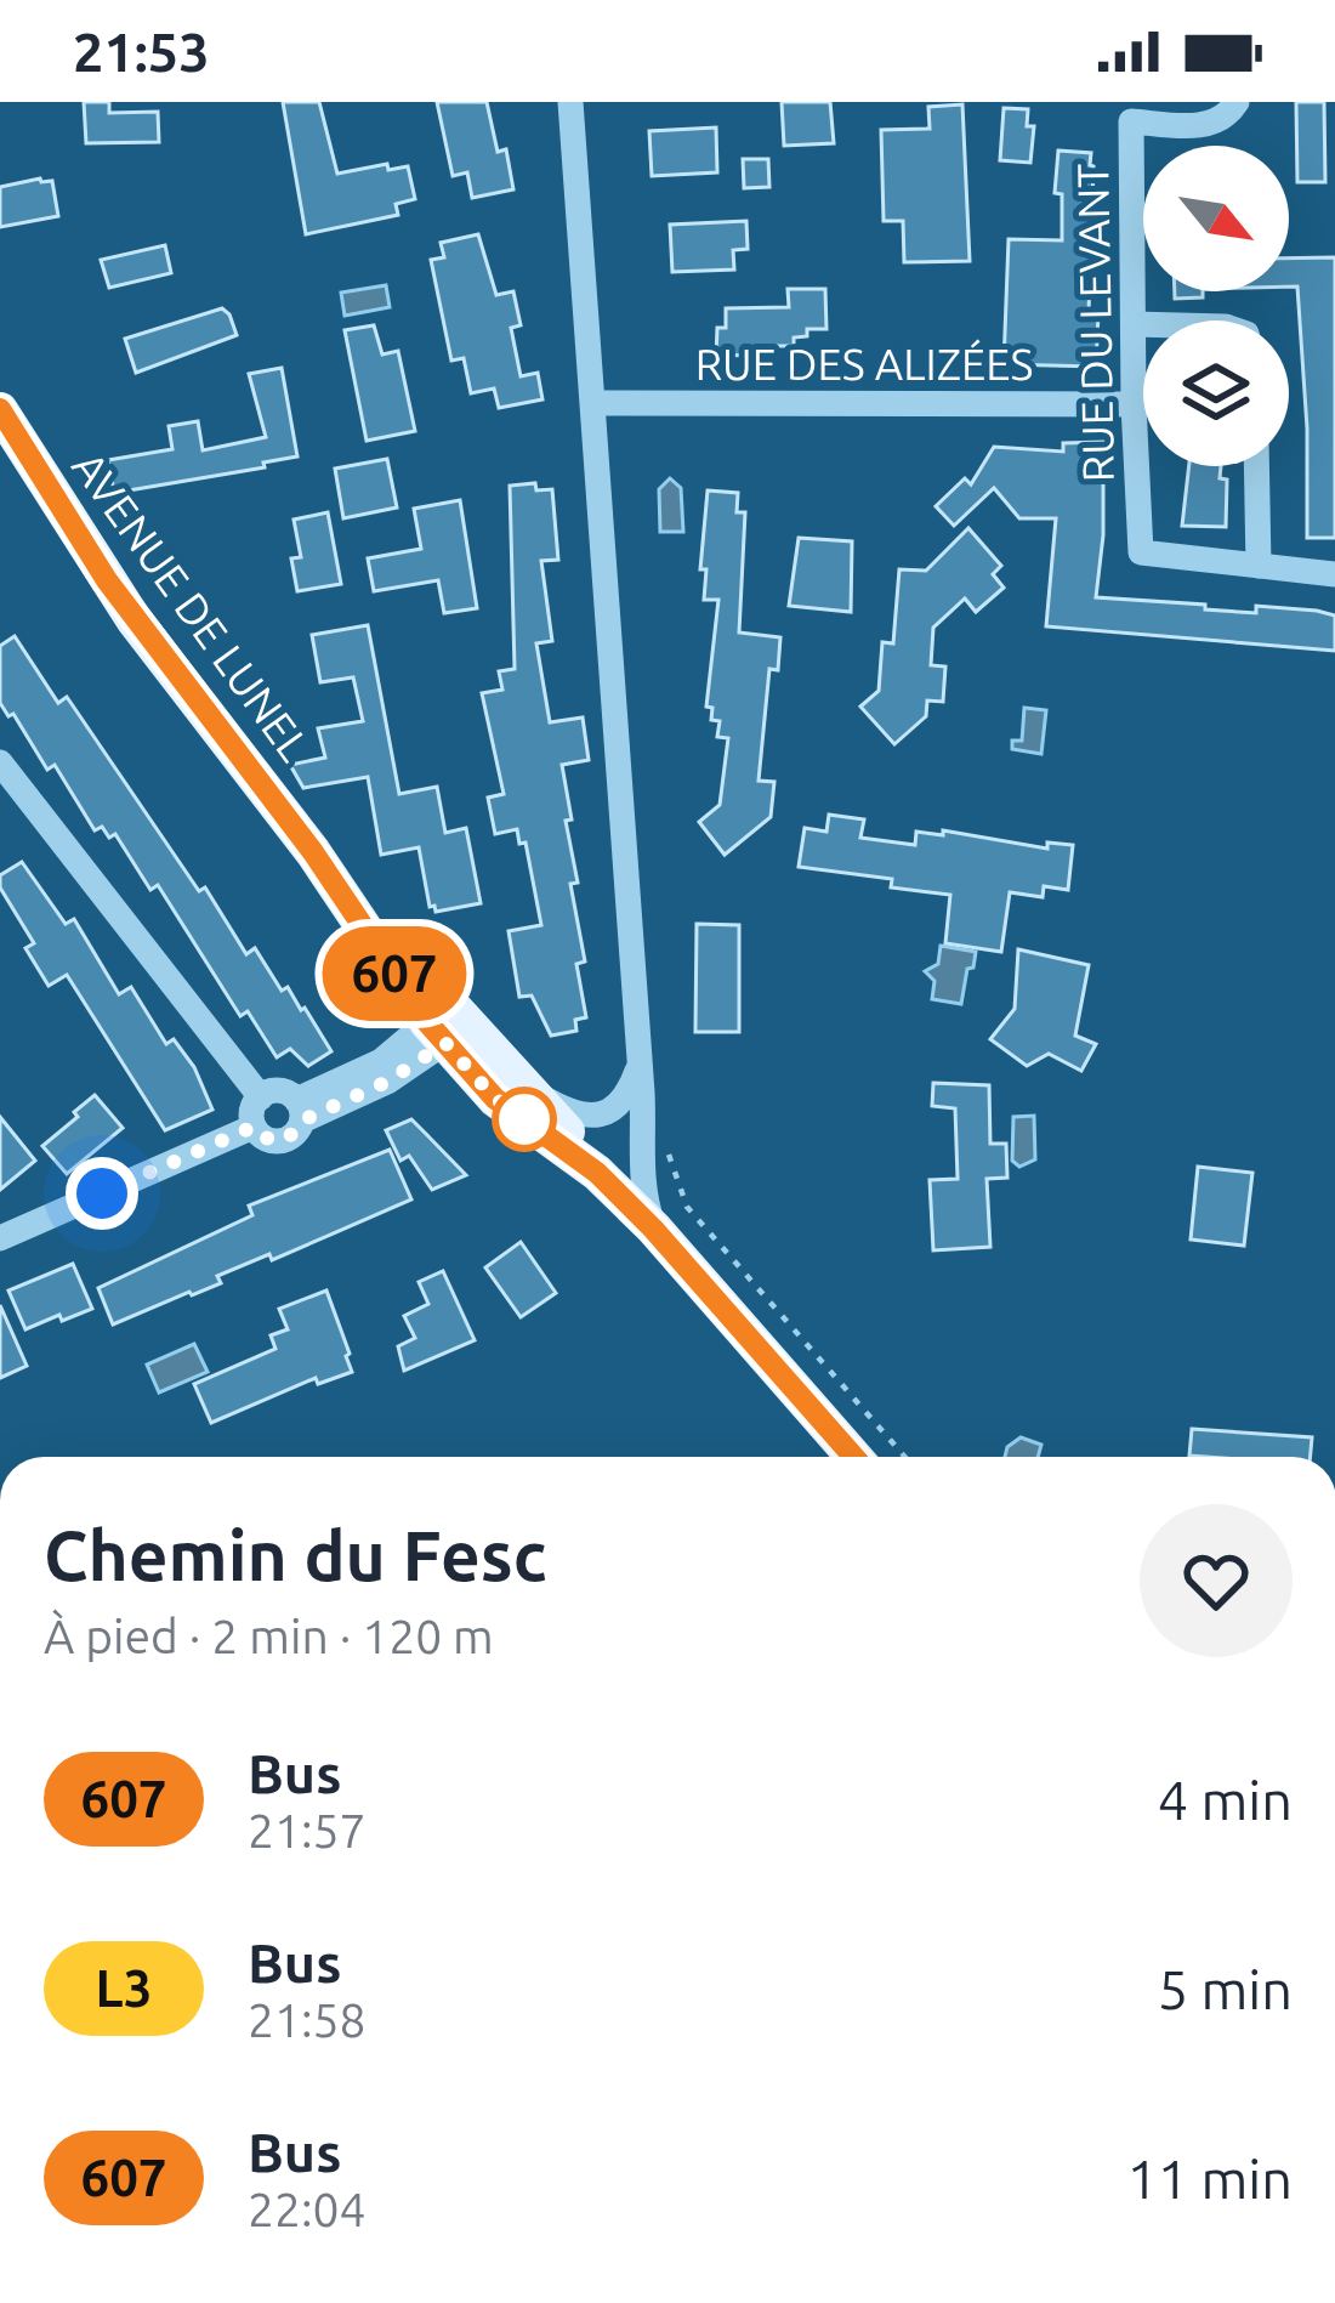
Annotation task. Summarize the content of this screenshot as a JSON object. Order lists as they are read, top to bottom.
{
  "streets": {
    "main road": ["AVENUE DE LUNEL"],
    "street": ["RUE DU LEVANT", "RUE DES ALIZÉES"]
  },
  "crossings": [
    ["RUE DU LEVANT", "RUE DES ALIZÉES"]
  ],
  "lines": ["bus line 607"],
  "north": "bottom right",
  "page": {
    "status": "21:53",
    "on_map": "607",
    "heading": ["Chemin du Fesc", "À pied · 2 min · 120 m"],
    "list": [
      {
        "mark": "607",
        "name": "Bus",
        "note": "21:57",
        "value": "4 min"
      },
      {
        "mark": "L3",
        "name": "Bus",
        "note": "21:58",
        "value": "5 min"
      },
      {
        "mark": "607",
        "name": "Bus",
        "note": "22:04",
        "value": "11 min"
      }
    ]
  }
}
